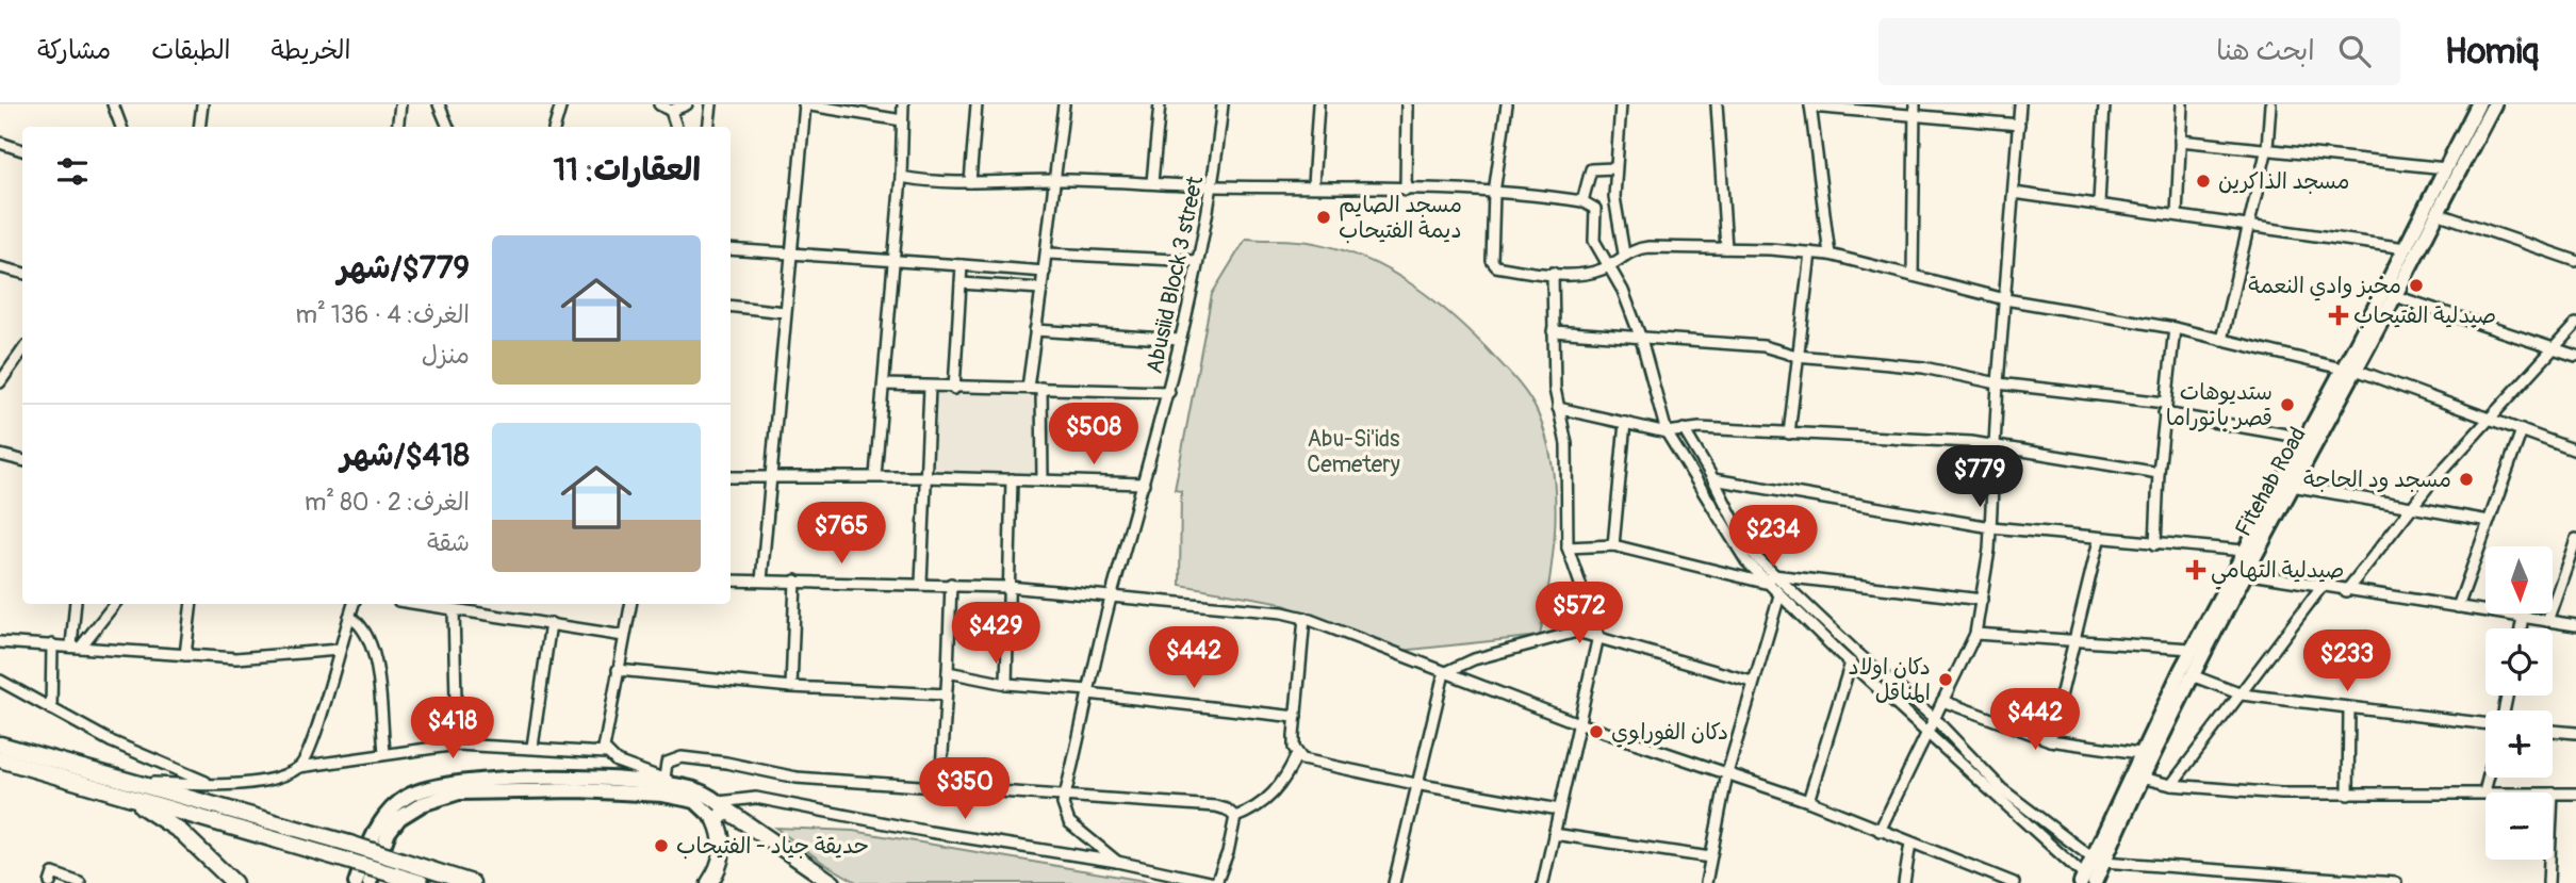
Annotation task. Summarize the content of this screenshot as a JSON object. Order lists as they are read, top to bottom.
{
  "streets": {
    "main road": ["Fitehab Road"],
    "street": ["Abusiid Block 3 street"]
  },
  "parks": ["Abu-Si'ids Cemetery"],
  "places": {
    "other": [
      "مسجد الذاكرين",
      "مسجد الصايم ديمة الفتيحاب",
      "مخبز وادي النعمة",
      "ستديوهات قصر بانوراما",
      "مسجد ود الحاجة",
      "دكان اولاد المناقل",
      "دكان الفوراوي",
      "حديقة جياد - الفتيحاب"
    ],
    "health": ["صيدلية الفتيحاب", "صيدلية التهامي"]
  },
  "north": "bottom",
  "page": {
    "header": "Homiq",
    "search": "ابحث هنا",
    "nav": ["الخريطة", "الطبقات", "مشاركة"],
    "heading": "العقارات: 11",
    "list": [
      {
        "name": "$779/شهر",
        "note": "الغرف: 4 · 136 m² · منزل"
      },
      {
        "name": "$418/شهر",
        "note": "الغرف: 2 · 80 m² · شقة"
      }
    ],
    "price": [
      "$508",
      "$779",
      "$765",
      "$234",
      "$572",
      "$429",
      "$442",
      "$233",
      "$442",
      "$418",
      "$350"
    ],
    "map_buttons": ["+", "−"]
  }
}
